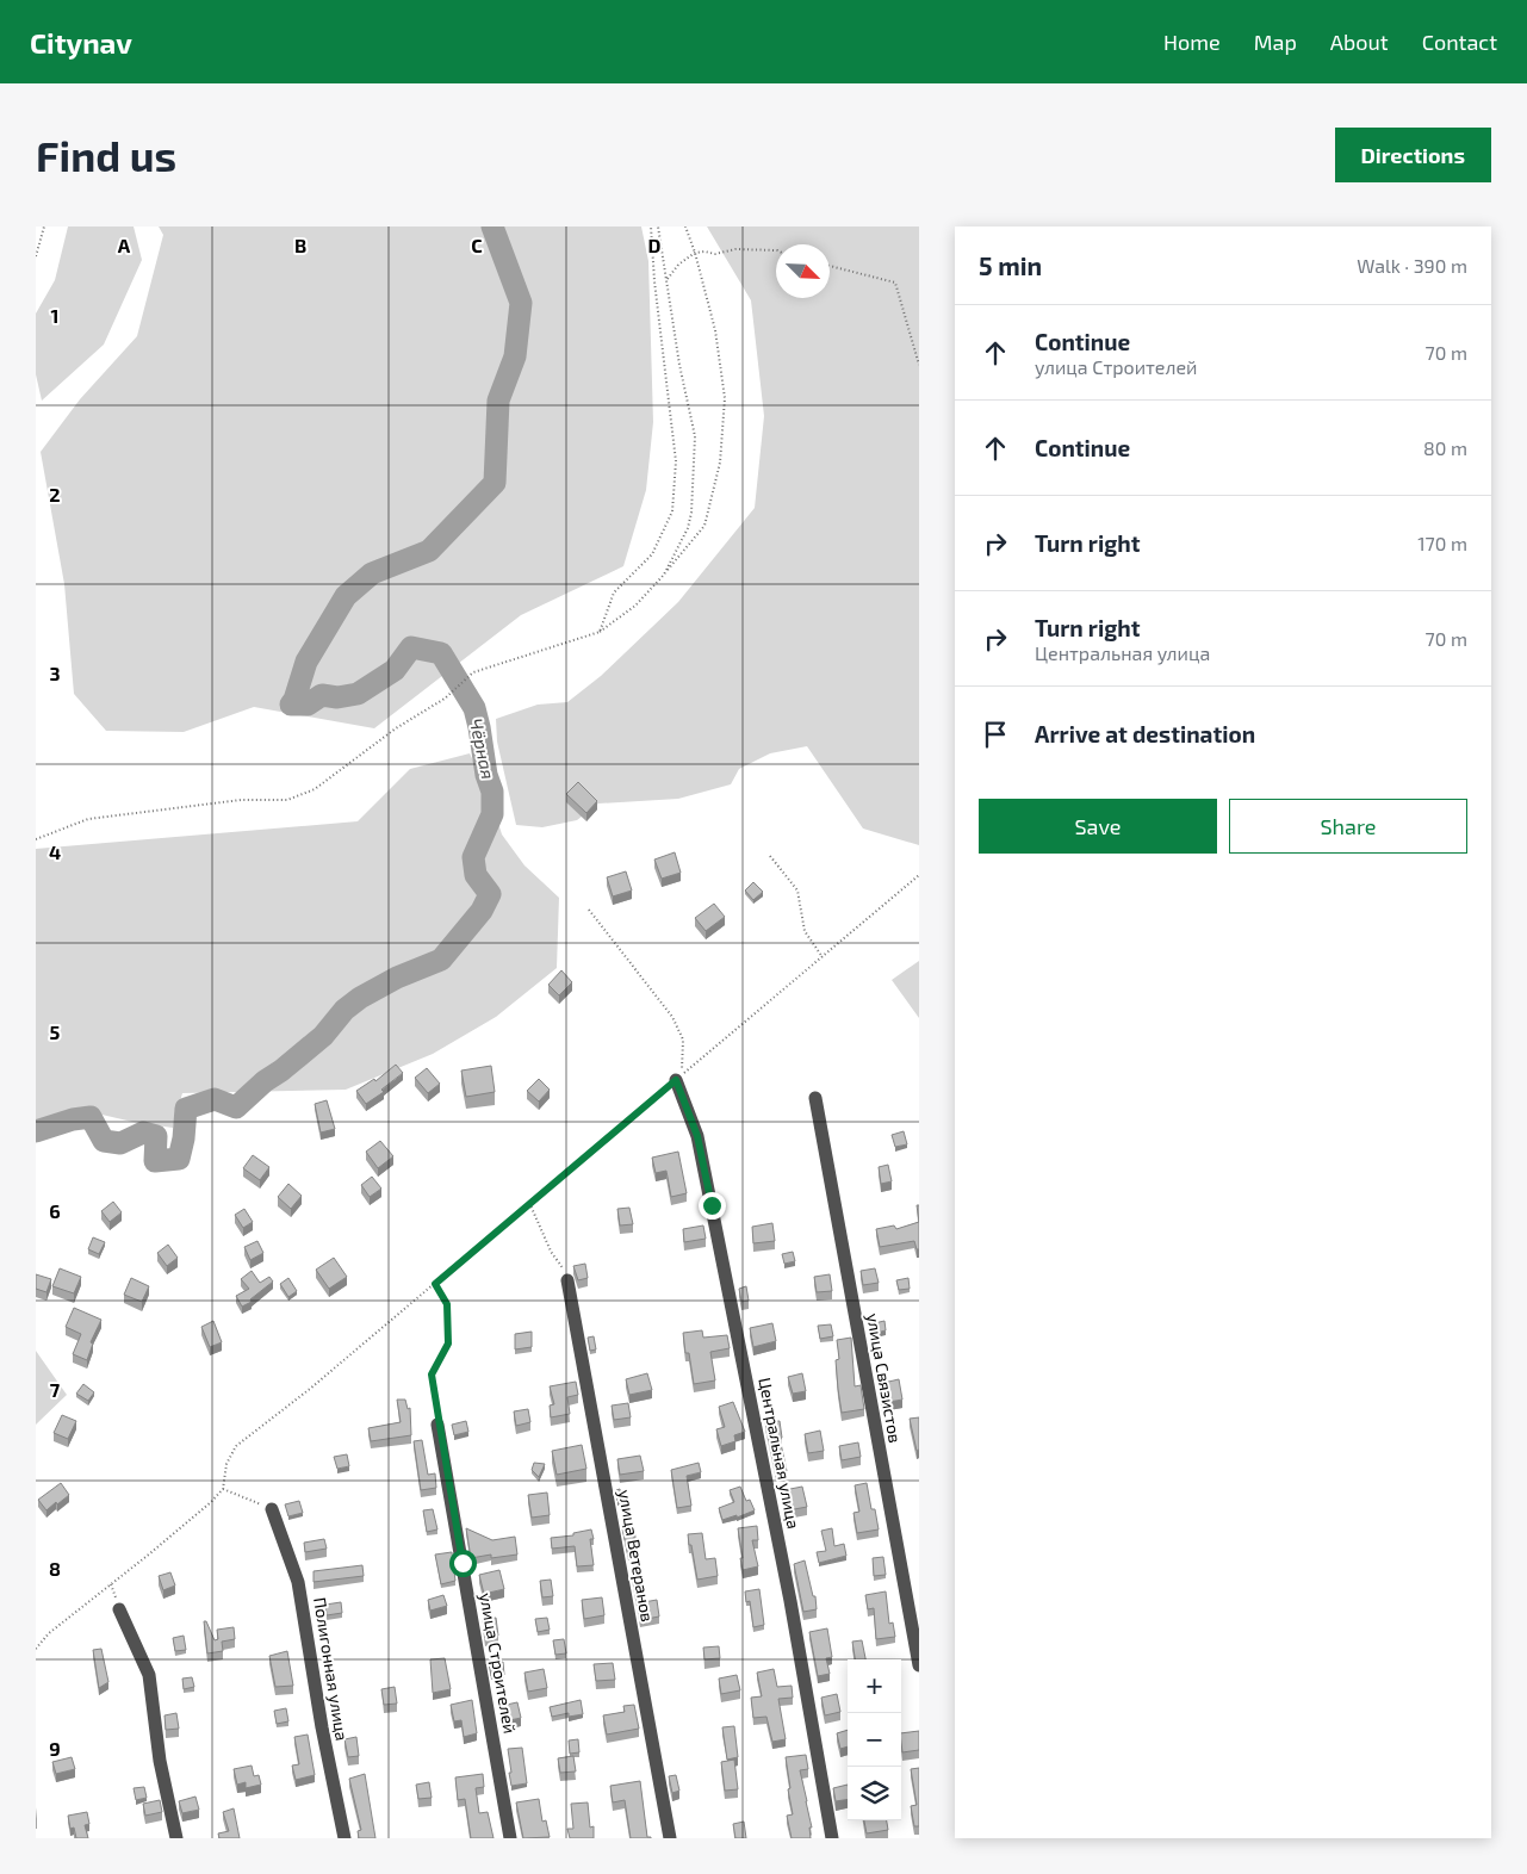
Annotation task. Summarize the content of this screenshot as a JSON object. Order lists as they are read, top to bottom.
{
  "streets": {
    "street": [
      "улица Связистов",
      "Центральная улица",
      "улица Ветеранов",
      "улица Строителей",
      "Полигонная улица"
    ]
  },
  "water": ["Чёрная"],
  "north": "bottom right",
  "page": {
    "header": "Citynav",
    "nav": [
      "Home",
      "Map",
      "About",
      "Contact"
    ],
    "buttons": [
      "Directions",
      ["Save", "Share"]
    ],
    "title": "Find us",
    "heading": ["5 min", "Walk · 390 m"],
    "list": [
      ["Continue", "улица Строителей", "70 m"],
      ["Continue", "80 m"],
      ["Turn right", "170 m"],
      ["Turn right", "Центральная улица", "70 m"],
      "Arrive at destination"
    ],
    "map_buttons": ["+", "−"]
  },
  "grid": {
    "columns": [
      "A",
      "B",
      "C",
      "D"
    ],
    "rows": [
      "1",
      "2",
      "3",
      "4",
      "5",
      "6",
      "7",
      "8",
      "9"
    ]
  }
}
